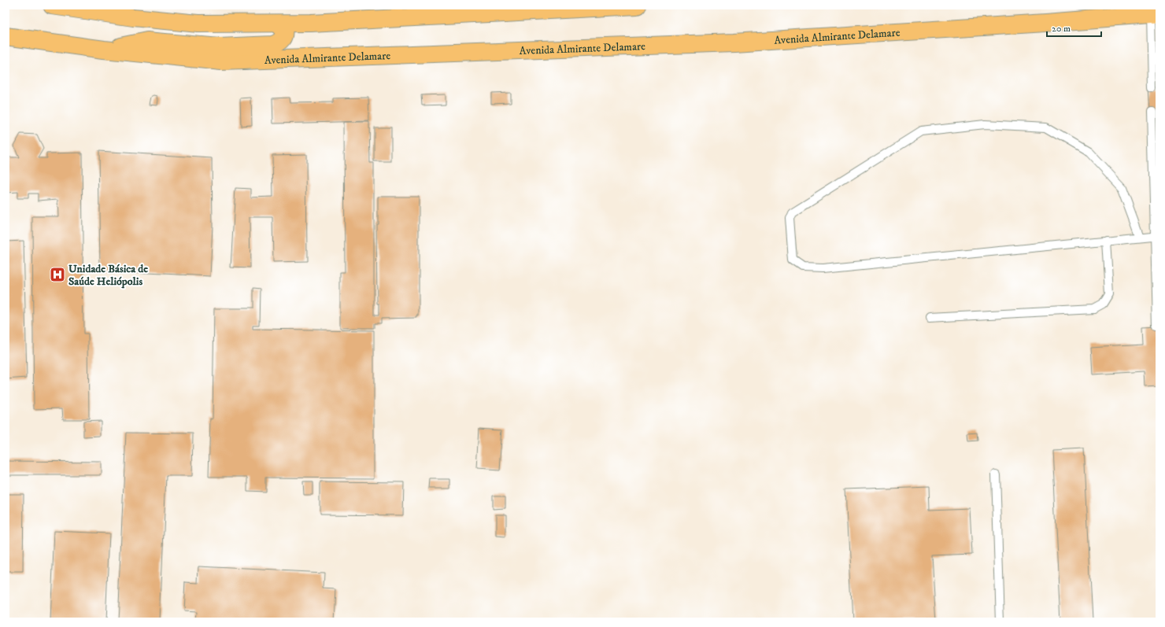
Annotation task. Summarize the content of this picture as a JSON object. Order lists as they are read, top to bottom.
{
  "streets": {
    "main road": ["Avenida Almirante Delamare"]
  },
  "places": {
    "hospital": ["Unidade Básica de Saúde Heliópolis"]
  },
  "scale_bar": "20 m"
}
